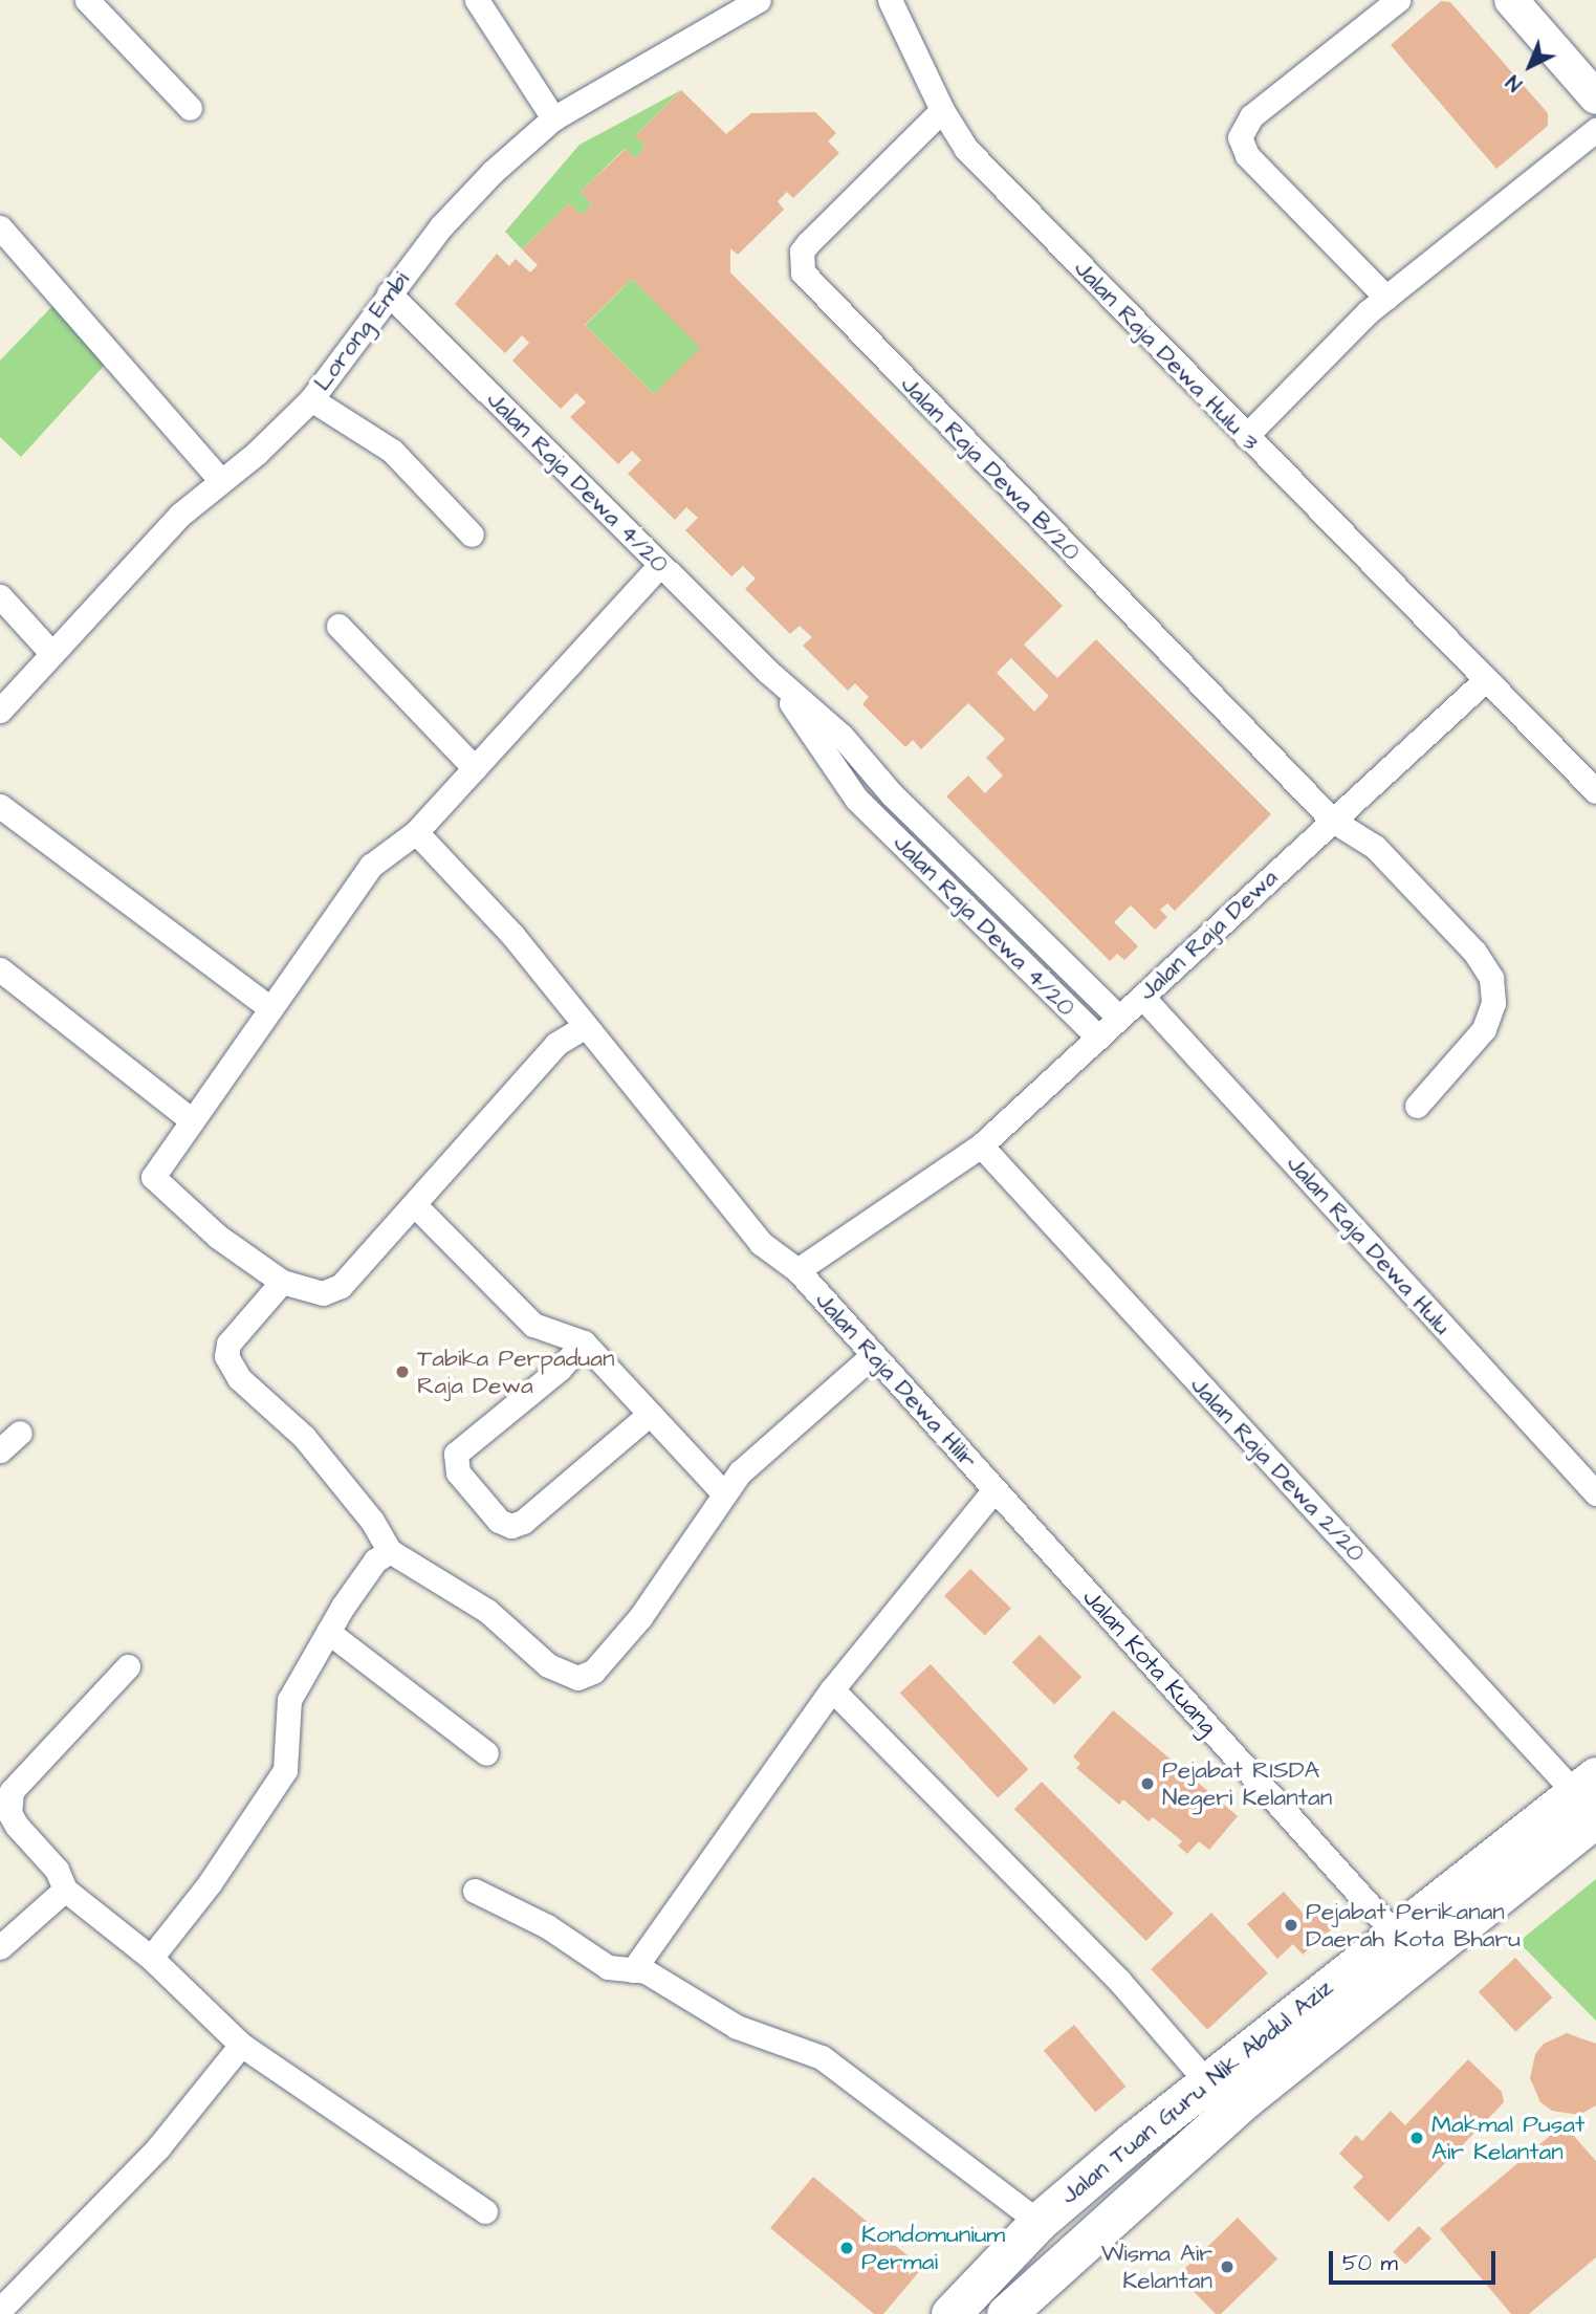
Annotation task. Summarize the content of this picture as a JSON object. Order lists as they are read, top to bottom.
{
  "streets": {
    "main road": ["Jalan Tuan Guru Nik Abdul Aziz"],
    "street": [
      "Lorong Embi",
      "Jalan Raja Dewa Hulu 3",
      "Jalan Raja Dewa B/20",
      "Jalan Raja Dewa 4/20",
      "Jalan Raja Dewa",
      "Jalan Raja Dewa Hulu",
      "Jalan Raja Dewa Hilir",
      "Jalan Raja Dewa 2/20",
      "Jalan Kota Kuang"
    ]
  },
  "crossings": [
    ["Lorong Embi", "Jalan Raja Dewa 4/20"],
    ["Jalan Raja Dewa Hulu 3", "Jalan Raja Dewa B/20"],
    ["Jalan Raja Dewa Hulu 3", "Jalan Raja Dewa"],
    ["Jalan Raja Dewa B/20", "Jalan Raja Dewa"],
    ["Jalan Raja Dewa 4/20", "Jalan Raja Dewa"],
    ["Jalan Raja Dewa", "Jalan Raja Dewa Hulu"],
    ["Jalan Raja Dewa", "Jalan Raja Dewa Hilir"],
    ["Jalan Raja Dewa", "Jalan Raja Dewa 2/20"],
    ["Jalan Raja Dewa Hilir", "Jalan Kota Kuang"],
    ["Jalan Raja Dewa 2/20", "Jalan Tuan Guru Nik Abdul Aziz"],
    ["Jalan Kota Kuang", "Jalan Tuan Guru Nik Abdul Aziz"]
  ],
  "places": [
    "Tabika Perpaduan Raja Dewa",
    "Pejabat RISDA Negeri Kelantan",
    "Pejabat Perikanan Daerah Kota Bharu",
    "Makmal Pusat Air Kelantan",
    "Kondomunium Permai",
    "Wisma Air Kelantan"
  ],
  "scale_bar": "50 m",
  "north": "bottom left"
}
